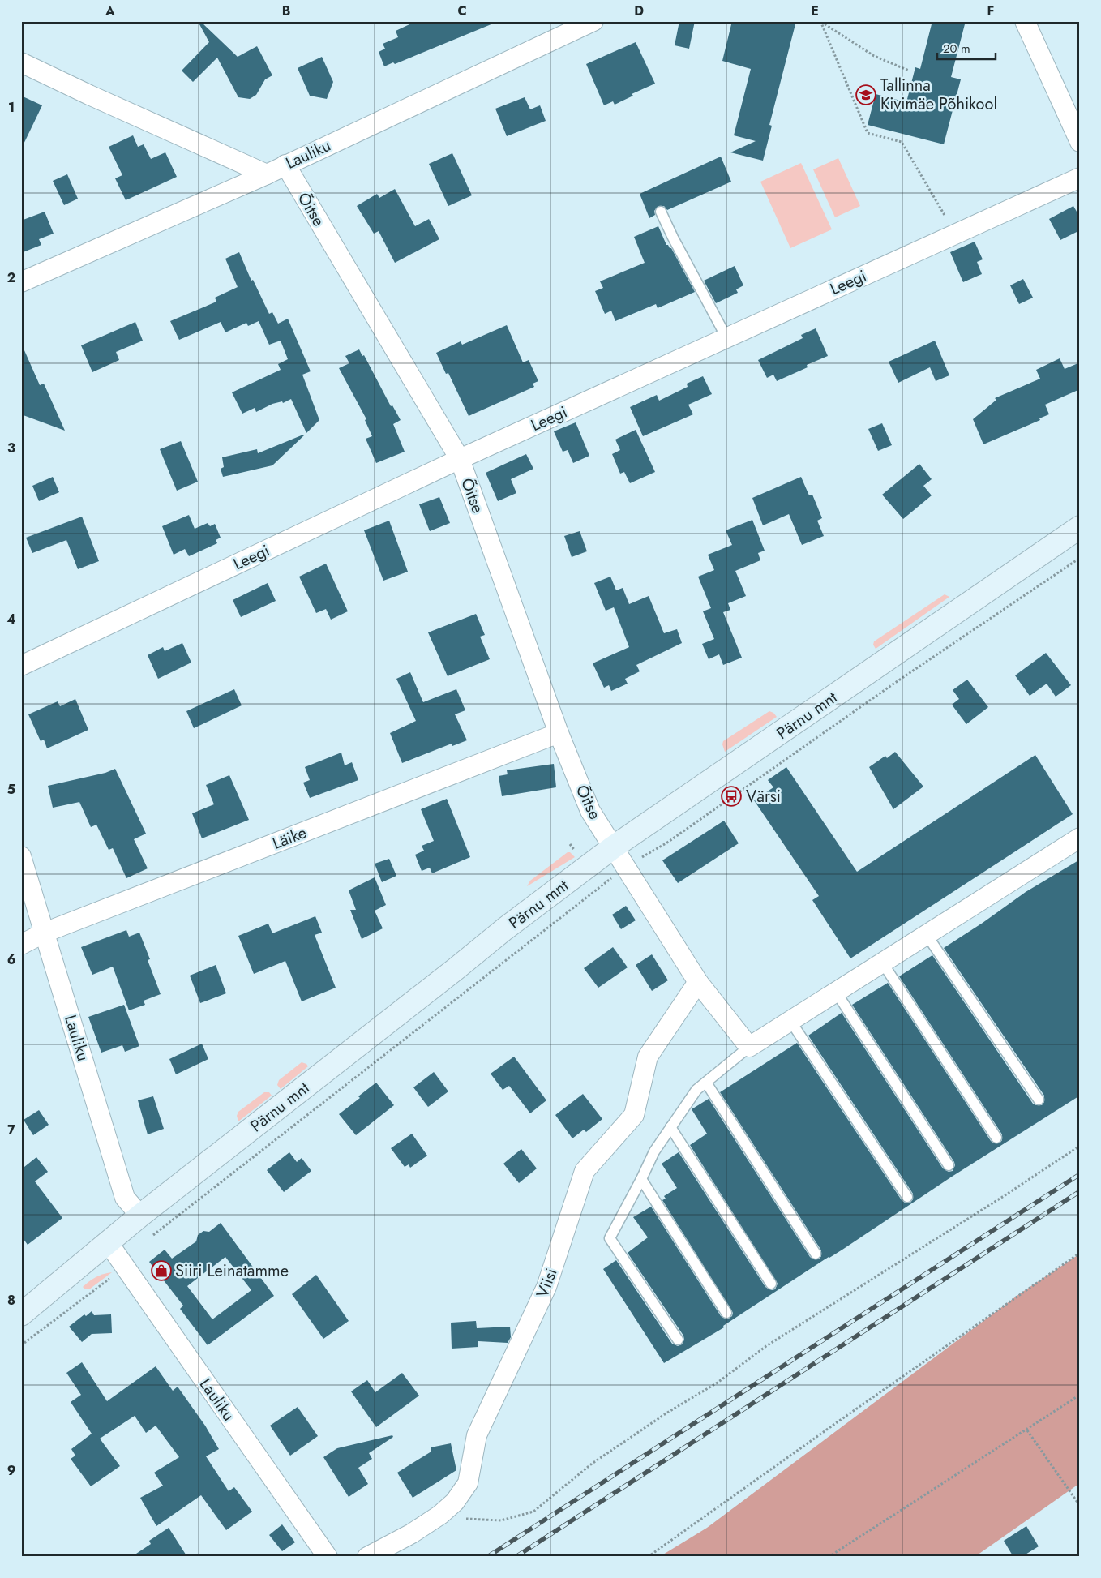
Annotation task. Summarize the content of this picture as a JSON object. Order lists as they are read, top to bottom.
{
  "streets": {
    "main road": ["Pärnu mnt"],
    "street": [
      "Lauliku",
      "Õitse",
      "Leegi",
      "Läike",
      "Viisi"
    ]
  },
  "crossings": [
    ["Lauliku", "Õitse"],
    ["Lauliku", "Pärnu mnt"],
    ["Lauliku", "Läike"],
    ["Õitse", "Leegi"],
    ["Õitse", "Pärnu mnt"],
    ["Õitse", "Läike"]
  ],
  "places": {
    "school or university": ["Tallinna Kivimäe Põhikool"],
    "bus stop": ["Värsi"],
    "shop": ["Siiri Leinatamme"]
  },
  "scale_bar": "20 m",
  "grid": {
    "columns": [
      "A",
      "B",
      "C",
      "D",
      "E",
      "F"
    ],
    "rows": [
      "1",
      "2",
      "3",
      "4",
      "5",
      "6",
      "7",
      "8",
      "9"
    ]
  }
}
